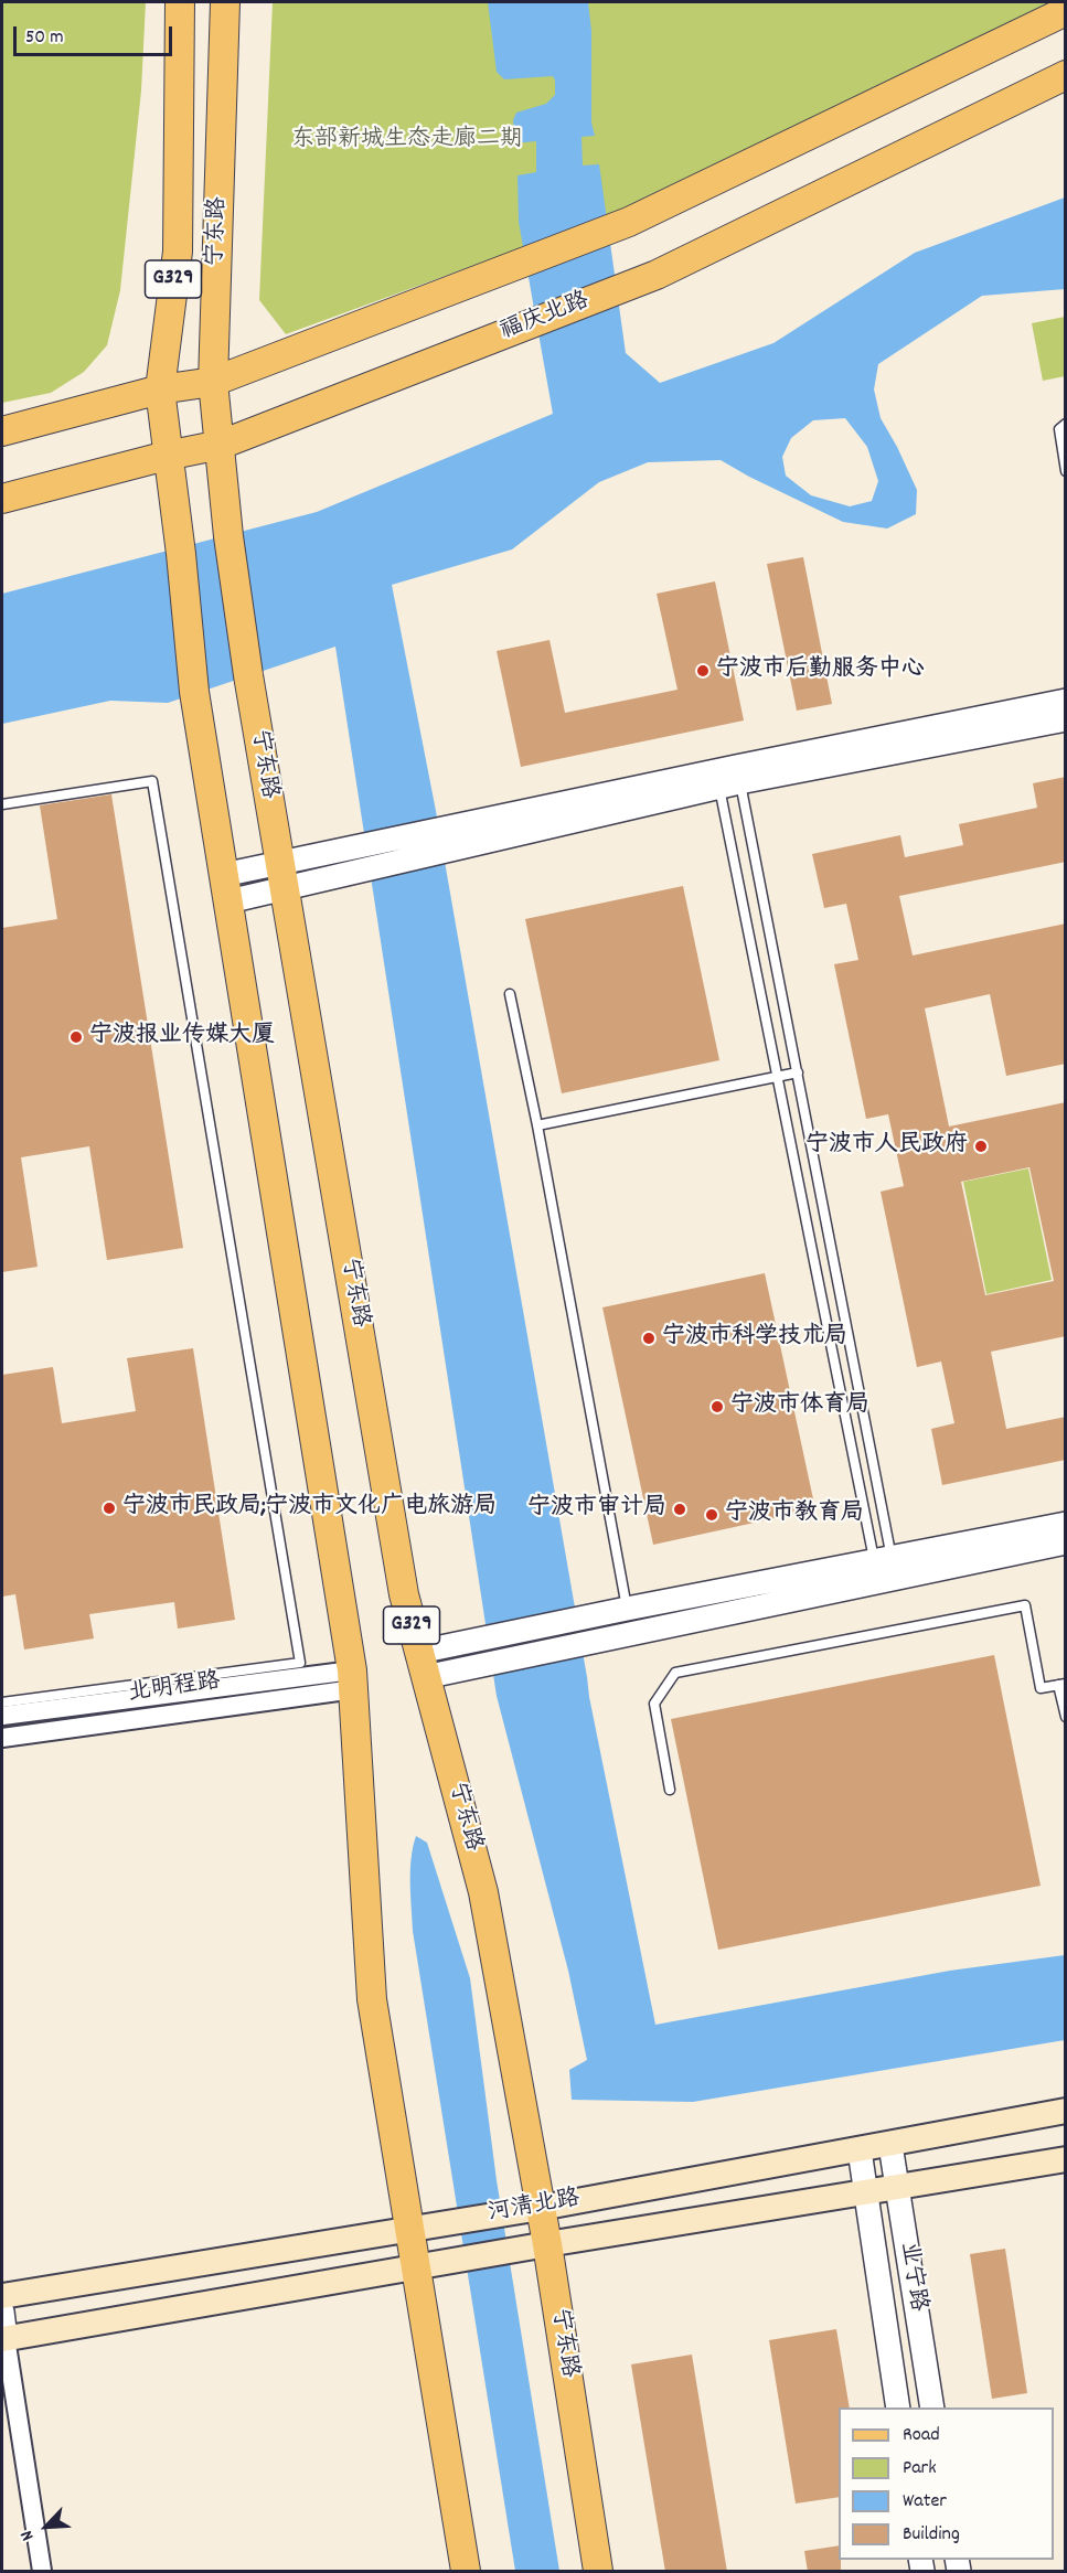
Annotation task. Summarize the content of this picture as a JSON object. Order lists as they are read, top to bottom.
{
  "streets": {
    "main road": [
      "宁东路",
      "G329",
      "福庆北路",
      "河清北路"
    ],
    "street": ["北明程路", "业宁路"]
  },
  "crossings": [
    ["宁东路", "福庆北路"],
    ["宁东路", "北明程路"],
    ["宁东路", "河清北路"],
    ["河清北路", "业宁路"]
  ],
  "parks": ["东部新城生态走廊二期"],
  "places": [
    "宁波市后勤服务中心",
    "宁波报业传媒大厦",
    "宁波市人民政府",
    "宁波市科学技术局",
    "宁波市体育局",
    "宁波市民政局;宁波市文化广电旅游局",
    "宁波市审计局",
    "宁波市教育局"
  ],
  "legend": [
    "Road",
    "Park",
    "Water",
    "Building"
  ],
  "scale_bar": "50 m",
  "north": "bottom left"
}
